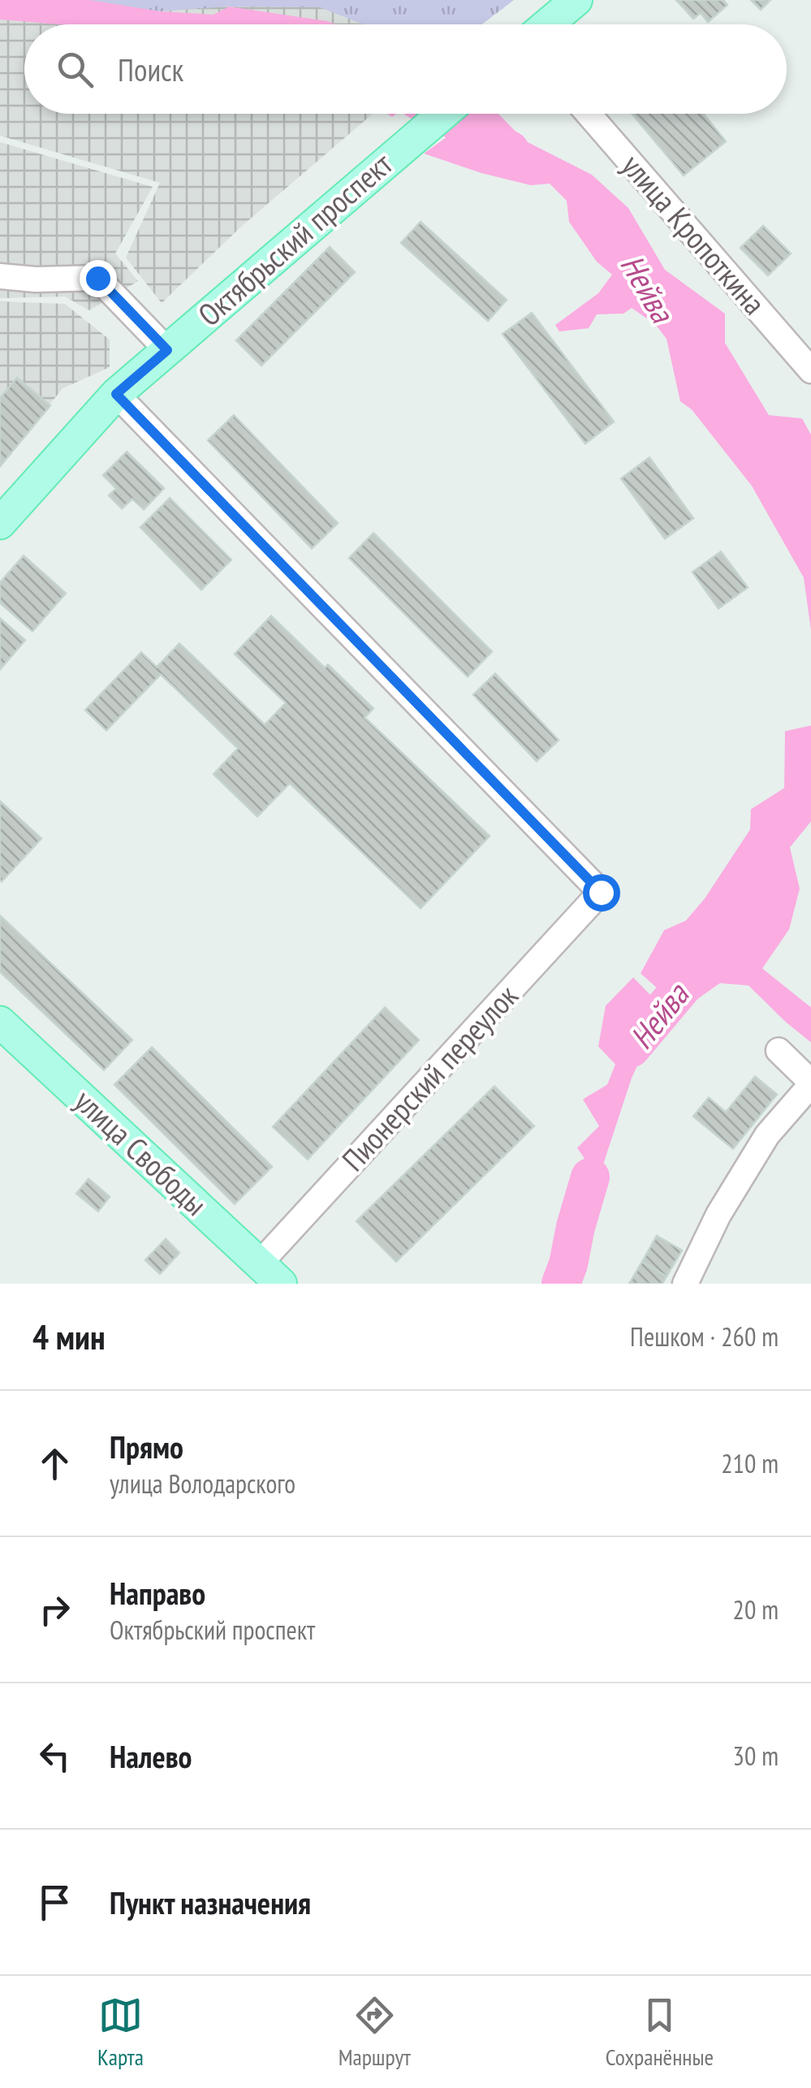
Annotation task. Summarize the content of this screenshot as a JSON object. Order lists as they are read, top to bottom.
{
  "streets": {
    "main road": ["Октябрьский проспект", "улица Свободы"],
    "street": ["улица Кропоткина", "Пионерский переулок"]
  },
  "crossings": [
    ["Октябрьский проспект", "Пионерский переулок"],
    ["Пионерский переулок", "улица Свободы"]
  ],
  "water": ["Нейва"],
  "page": {
    "search": "Поиск",
    "heading": ["4 мин", "Пешком · 260 m"],
    "list": [
      ["Прямо", "улица Володарского", "210 m"],
      ["Направо", "Октябрьский проспект", "20 m"],
      ["Налево", "30 m"],
      "Пункт назначения"
    ],
    "nav": ["Карта", "Маршрут", "Сохранённые"]
  }
}
